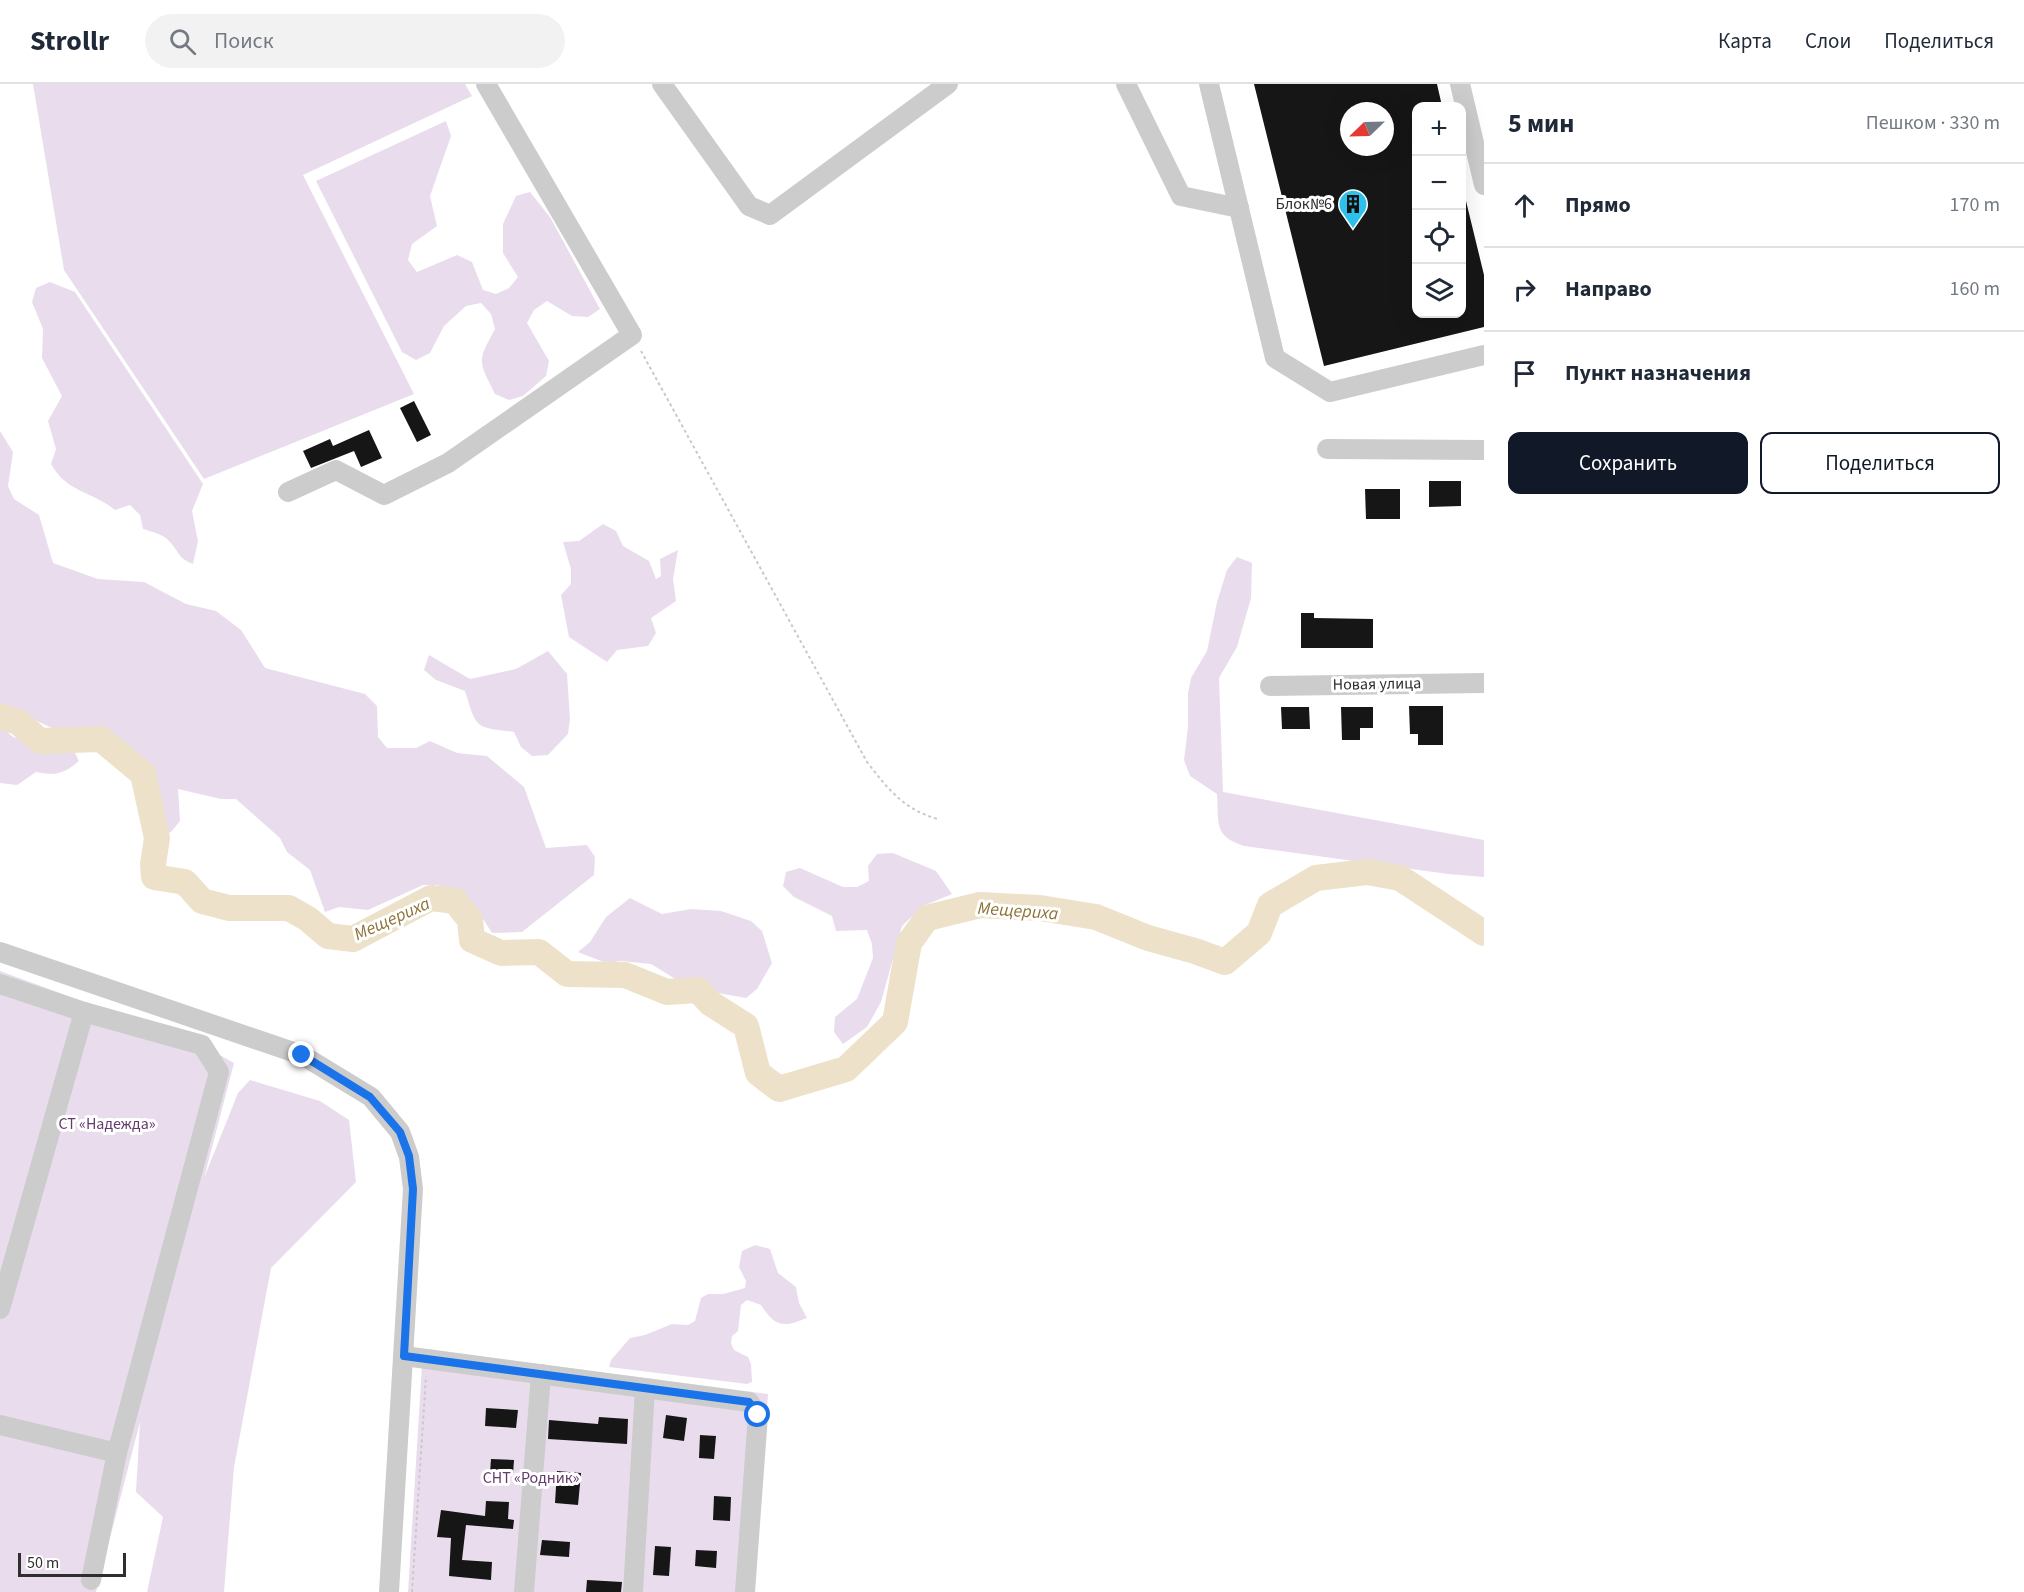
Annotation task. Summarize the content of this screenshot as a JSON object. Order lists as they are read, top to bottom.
{
  "streets": {
    "street": ["Новая улица"]
  },
  "water": ["Мещериха"],
  "parks": ["СТ «Надежда»", "СНТ «Родник»"],
  "places": {
    "building": ["Блок№6"]
  },
  "scale_bar": "50 m",
  "north": "bottom left",
  "page": {
    "header": "Strollr",
    "search": "Поиск",
    "nav": ["Карта", "Слои", "Поделиться"],
    "heading": ["5 мин", "Пешком · 330 m"],
    "map_buttons": ["+", "−"],
    "list": [
      ["Прямо", "170 m"],
      ["Направо", "160 m"],
      "Пункт назначения"
    ],
    "buttons": ["Сохранить", "Поделиться"],
    "scale": "50 m"
  }
}
